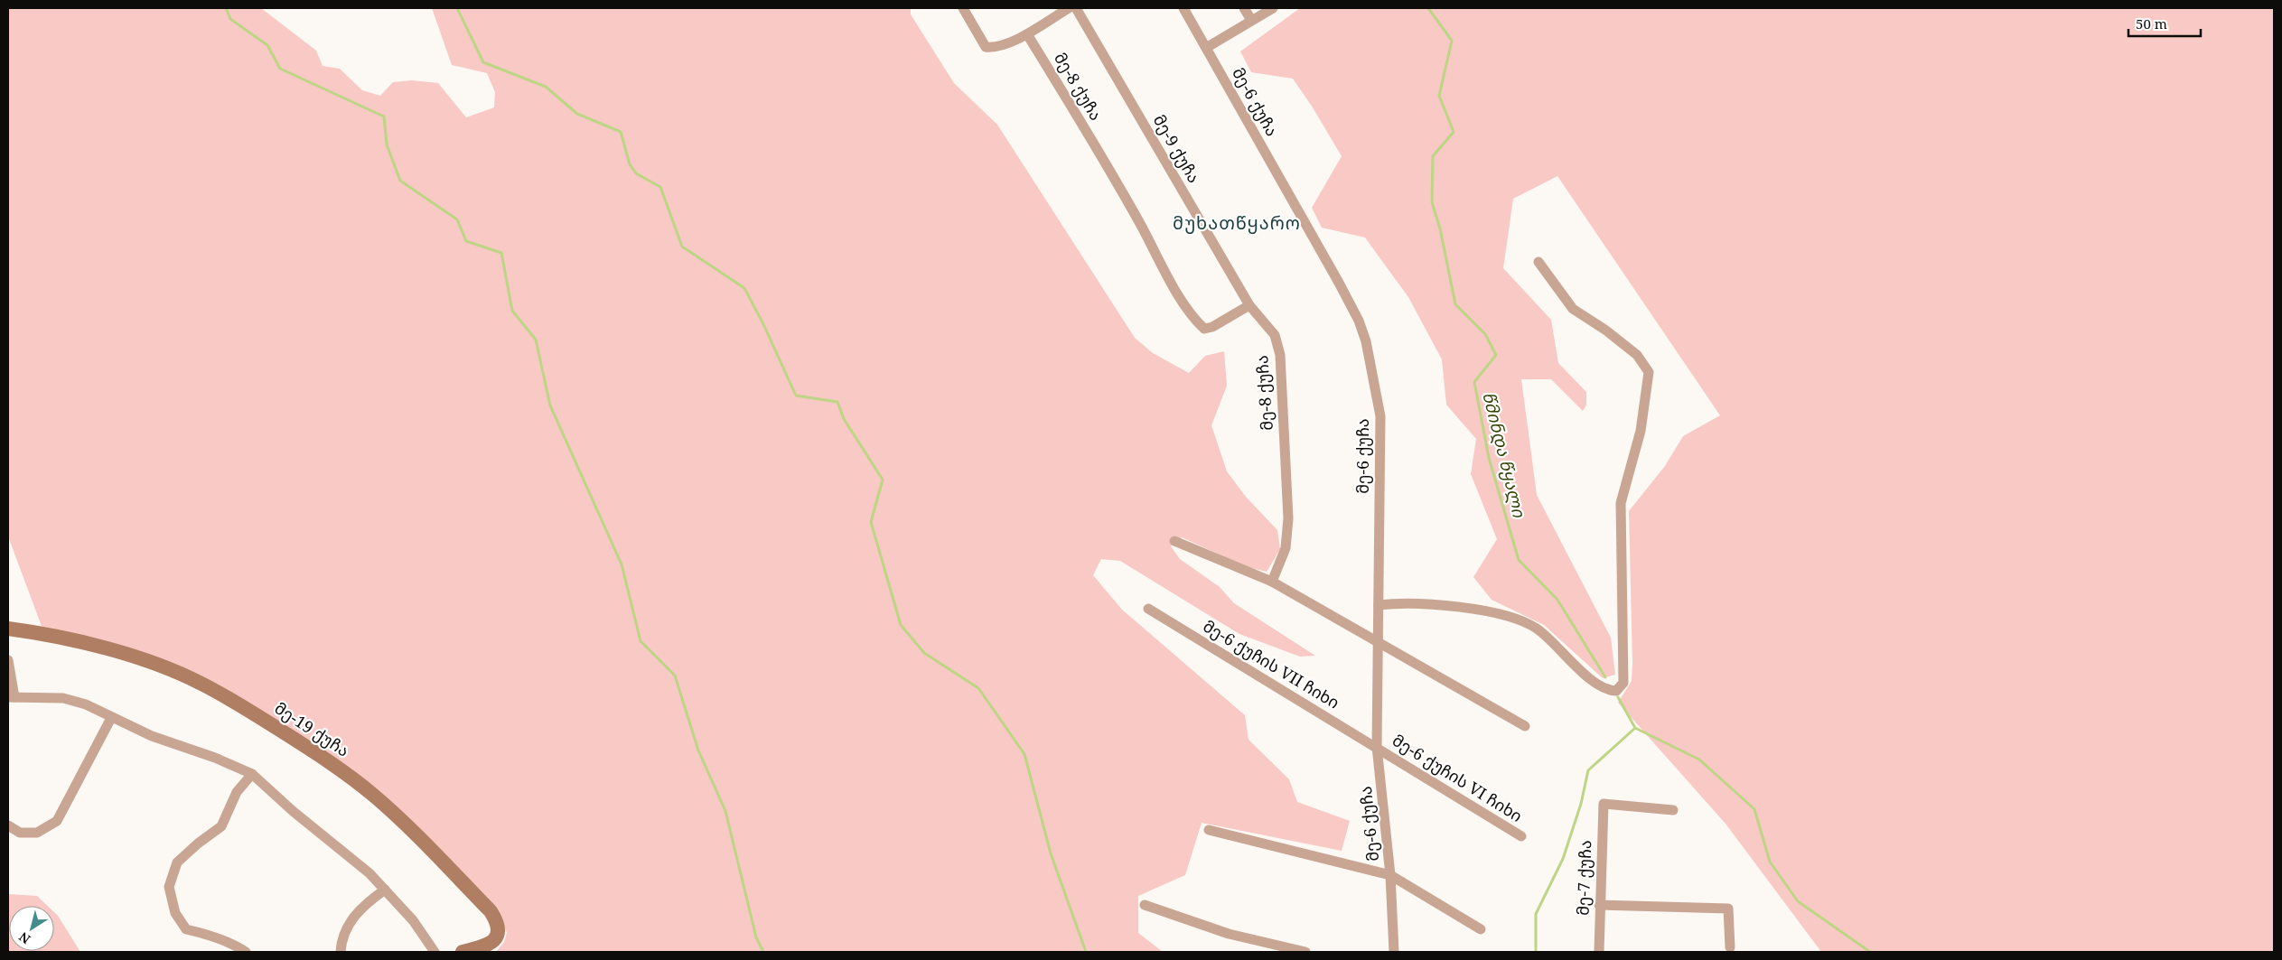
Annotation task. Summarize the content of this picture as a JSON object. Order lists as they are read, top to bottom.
{
  "streets": {
    "street": [
      "მე-8 ქუჩა",
      "მე-6 ქუჩა",
      "მე-9 ქუჩა",
      "მე-6 ქუჩის VII ჩიხი",
      "მე-19 ქუჩა",
      "მე-6 ქუჩის VI ჩიხი",
      "მე-7 ქუჩა"
    ]
  },
  "crossings": [
    ["მე-8 ქუჩა", "მე-9 ქუჩა"],
    ["მე-6 ქუჩა", "მე-6 ქუჩის VII ჩიხი"],
    ["მე-6 ქუჩა", "მე-6 ქუჩის VI ჩიხი"],
    ["მე-6 ქუჩის VII ჩიხი", "მე-6 ქუჩის VI ჩიხი"]
  ],
  "districts": ["მუხათწყარო"],
  "water": ["წმინდა წყალი"],
  "scale_bar": "50 m",
  "north": "bottom left"
}
